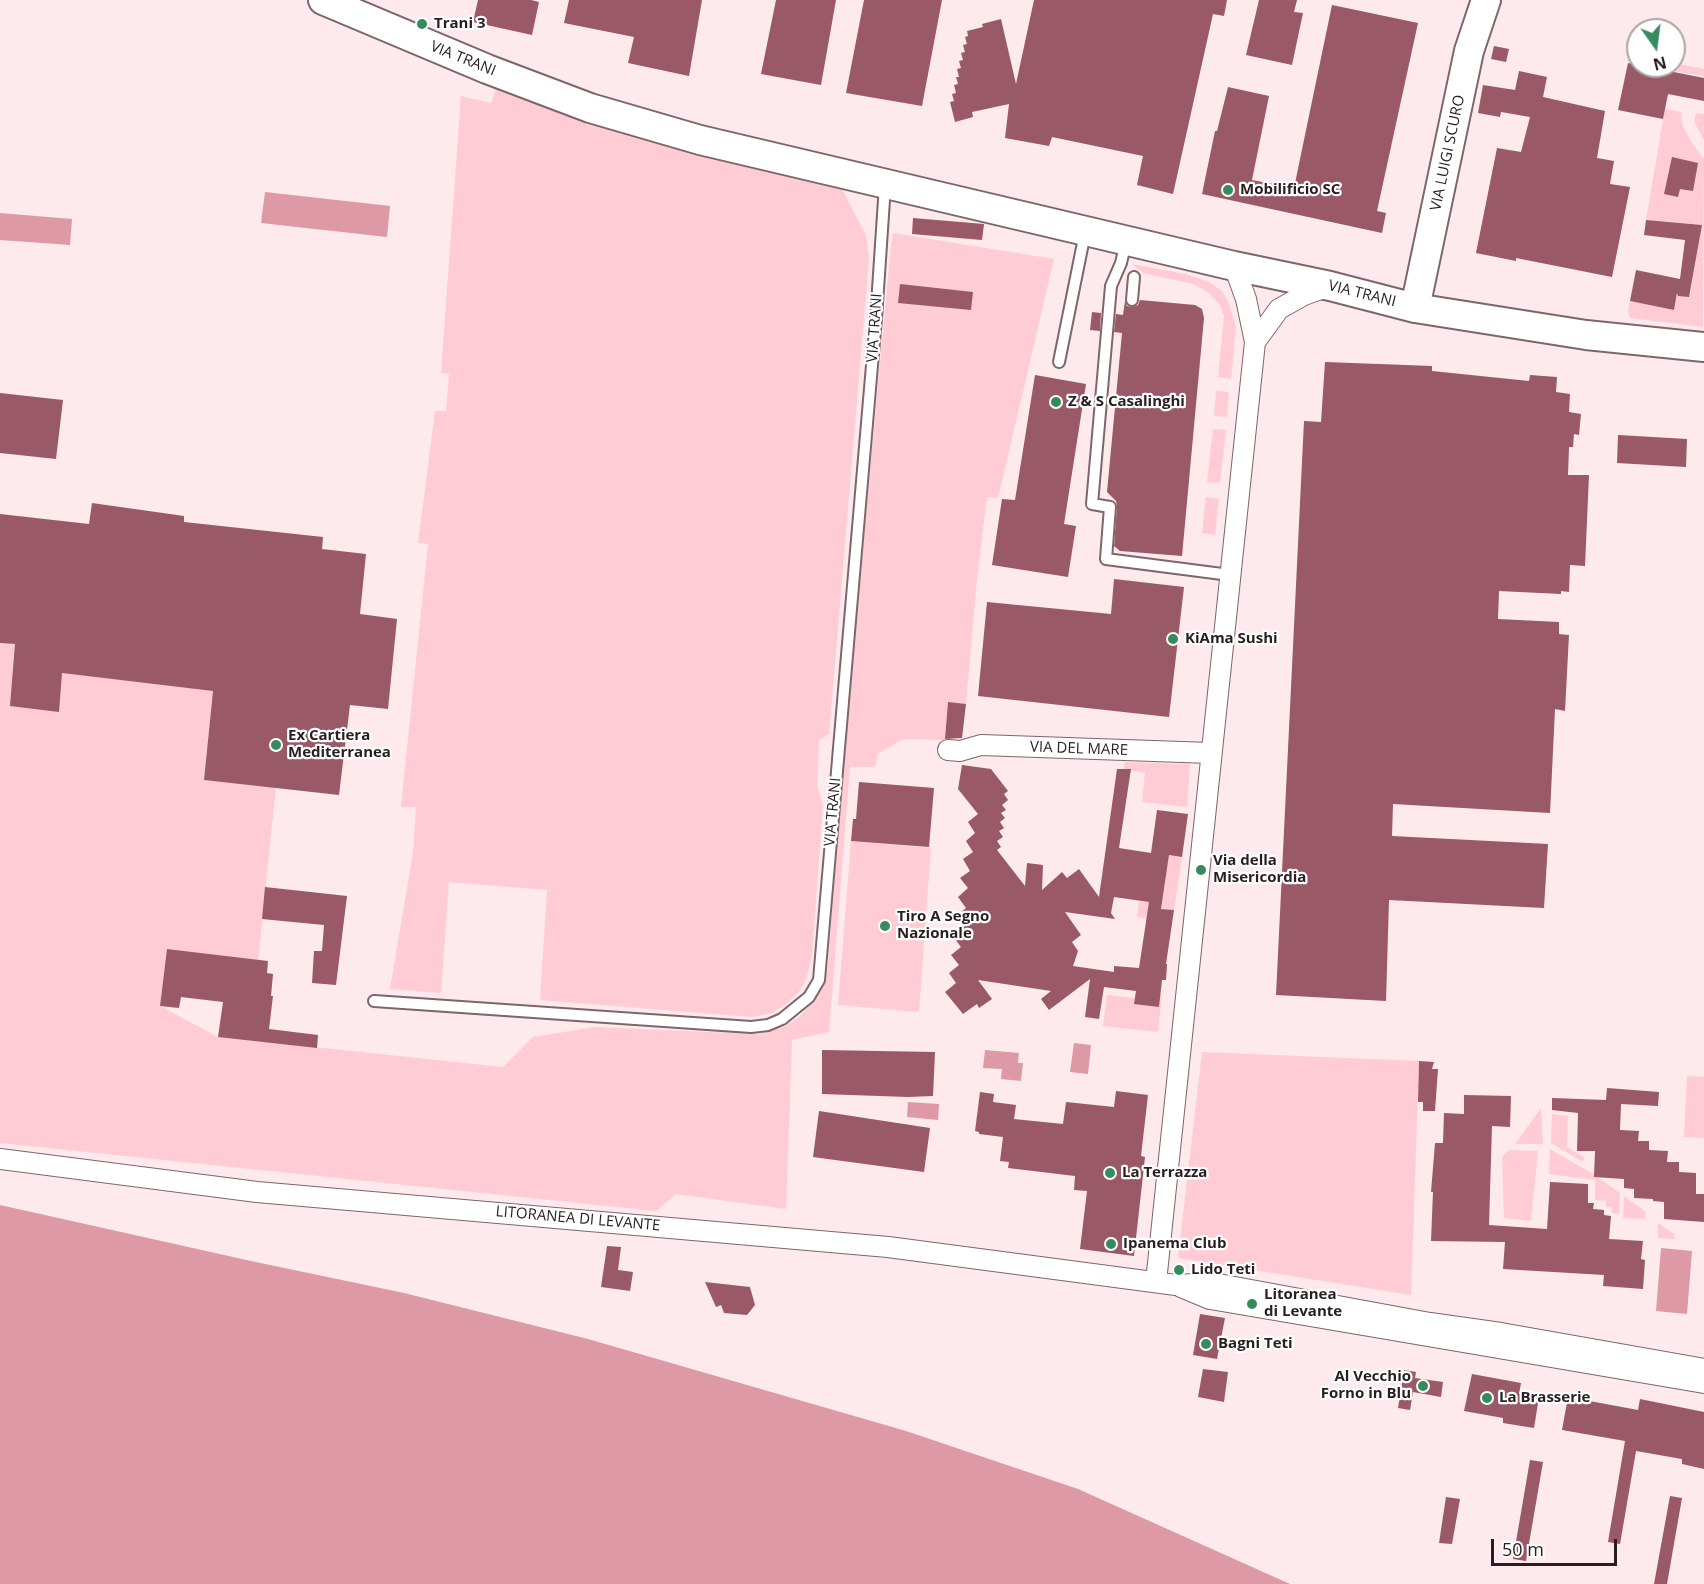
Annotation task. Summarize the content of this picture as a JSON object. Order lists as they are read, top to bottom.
{
  "streets": {
    "main road": ["VIA TRANI", "VIA LUIGI SCURO"],
    "street": ["VIA DEL MARE", "LITORANEA DI LEVANTE"]
  },
  "crossings": [
    ["VIA TRANI", "VIA LUIGI SCURO"]
  ],
  "places": [
    "Trani 3",
    "Mobilificio SC",
    "Z & S Casalinghi",
    "KiAma Sushi",
    "Ex Cartiera Mediterranea",
    "Via della Misericordia",
    "Tiro A Segno Nazionale",
    "La Terrazza",
    "Ipanema Club",
    "Lido Teti",
    "Litoranea di Levante",
    "Bagni Teti",
    "Al Vecchio Forno in Blu",
    "La Brasserie"
  ],
  "scale_bar": "50 m",
  "north": "bottom"
}
